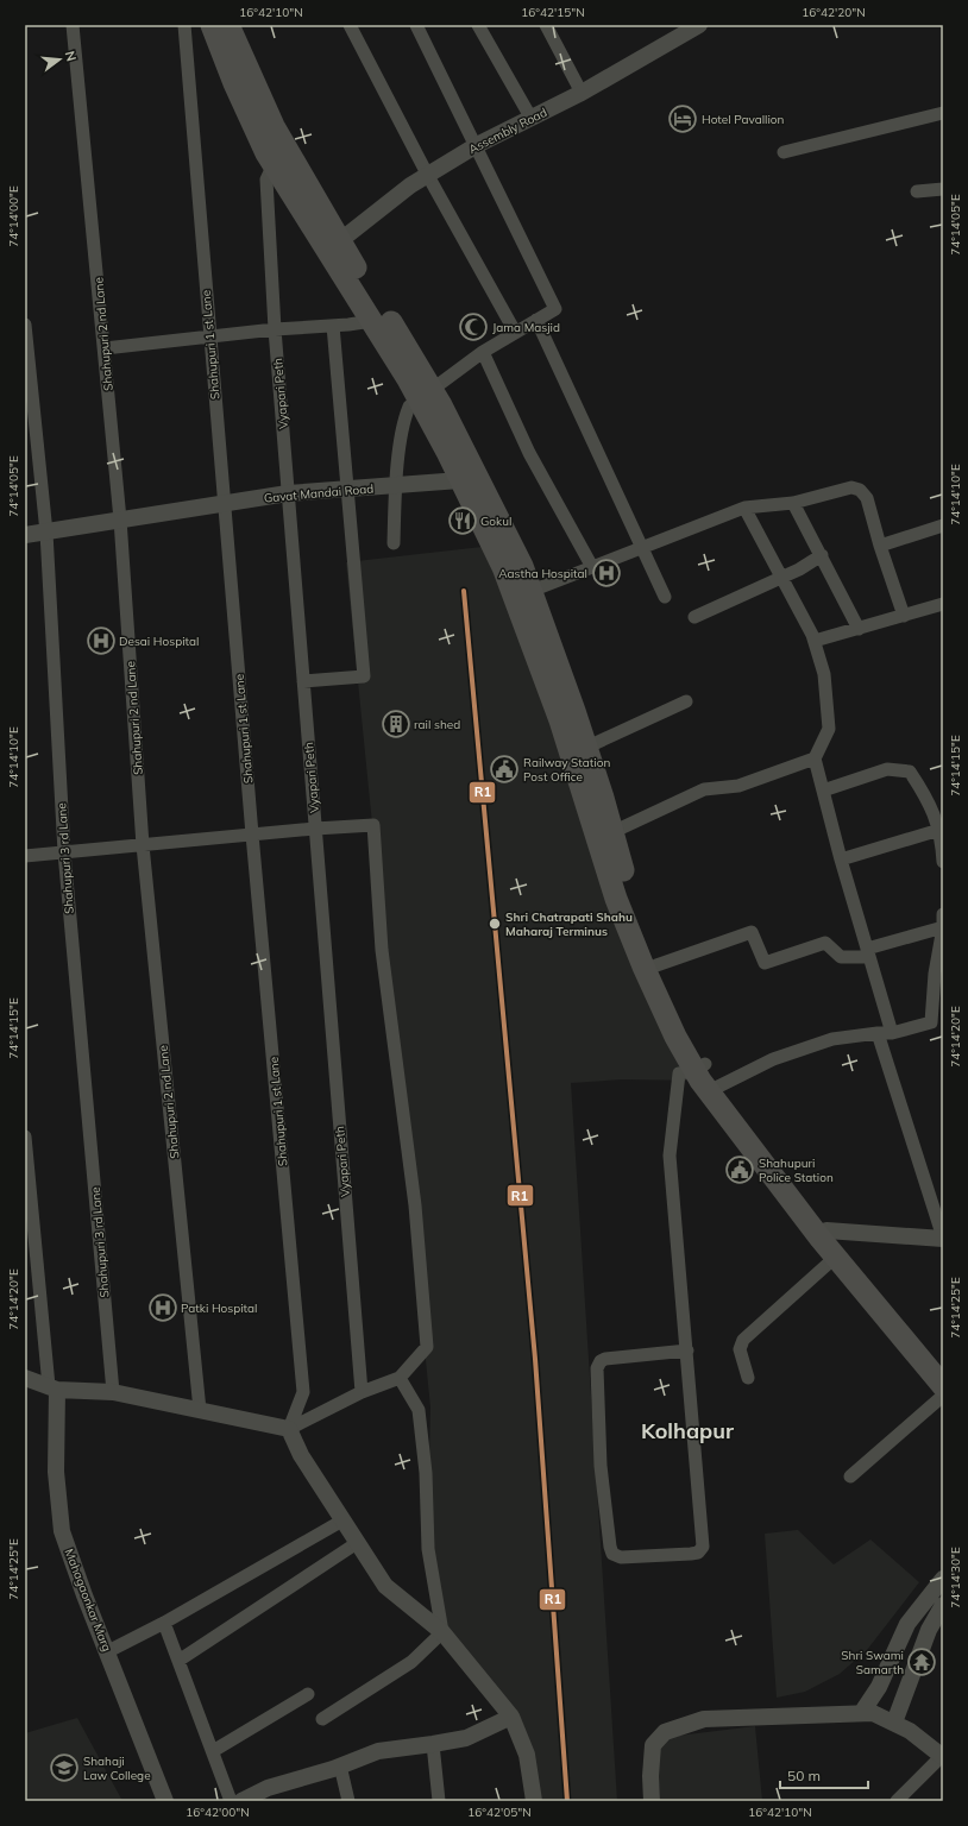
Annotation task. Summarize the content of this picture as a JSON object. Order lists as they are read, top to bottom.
{
  "streets": {
    "street": [
      "Assembly Road",
      "Shahupuri 2 nd Lane",
      "Shahupuri 1 st Lane",
      "Vyapari Peth",
      "Gavat Mandai Road",
      "Shahupuri 3 rd Lane",
      "Mahagaonkar Marg"
    ]
  },
  "crossings": [
    ["Shahupuri 2 nd Lane", "Gavat Mandai Road"],
    ["Shahupuri 1 st Lane", "Gavat Mandai Road"],
    ["Vyapari Peth", "Gavat Mandai Road"],
    ["Gavat Mandai Road", "Shahupuri 3 rd Lane"]
  ],
  "districts": ["Kolhapur"],
  "places": {
    "hotel": ["Hotel Pavallion"],
    "mosque": ["Jama Masjid"],
    "restaurant": ["Gokul"],
    "hospital": ["Aastha Hospital", "Desai Hospital", "Patki Hospital"],
    "building": ["rail shed"],
    "public building": ["Railway Station Post Office", "Shahupuri Police Station"],
    "other": ["Shri Chatrapati Shahu Maharaj Terminus"],
    "temple": ["Shri Swami Samarth"],
    "school or university": ["Shahaji Law College"]
  },
  "lines": ["transit line R1"],
  "scale_bar": "50 m",
  "north": "right",
  "coordinates": [
    "16°42'10\"N",
    "16°42'15\"N",
    "16°42'20\"N",
    "74°14'00\"E",
    "74°14'05\"E",
    "74°14'10\"E",
    "74°14'15\"E",
    "74°14'20\"E",
    "74°14'25\"E",
    "74°14'30\"E",
    "16°42'00\"N",
    "16°42'05\"N"
  ]
}
